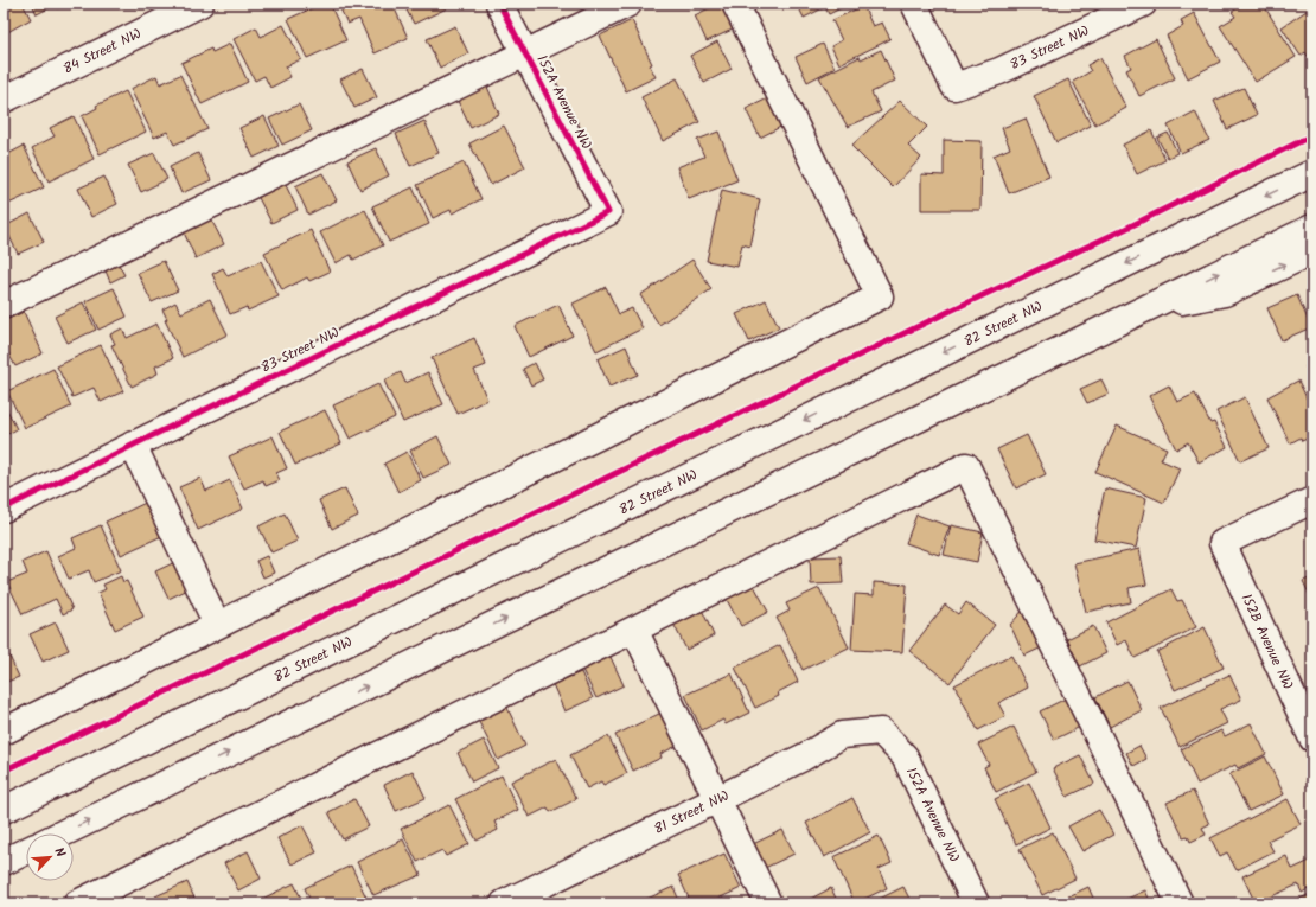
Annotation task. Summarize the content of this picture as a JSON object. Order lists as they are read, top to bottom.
{
  "streets": {
    "main road": [
      "83 Street NW",
      "84 Street NW",
      "152A Avenue NW",
      "82 Street NW",
      "152B Avenue NW",
      "81 Street NW"
    ]
  },
  "crossings": [
    ["83 Street NW", "152A Avenue NW"],
    ["152A Avenue NW", "81 Street NW"]
  ],
  "north": "top right"
}
